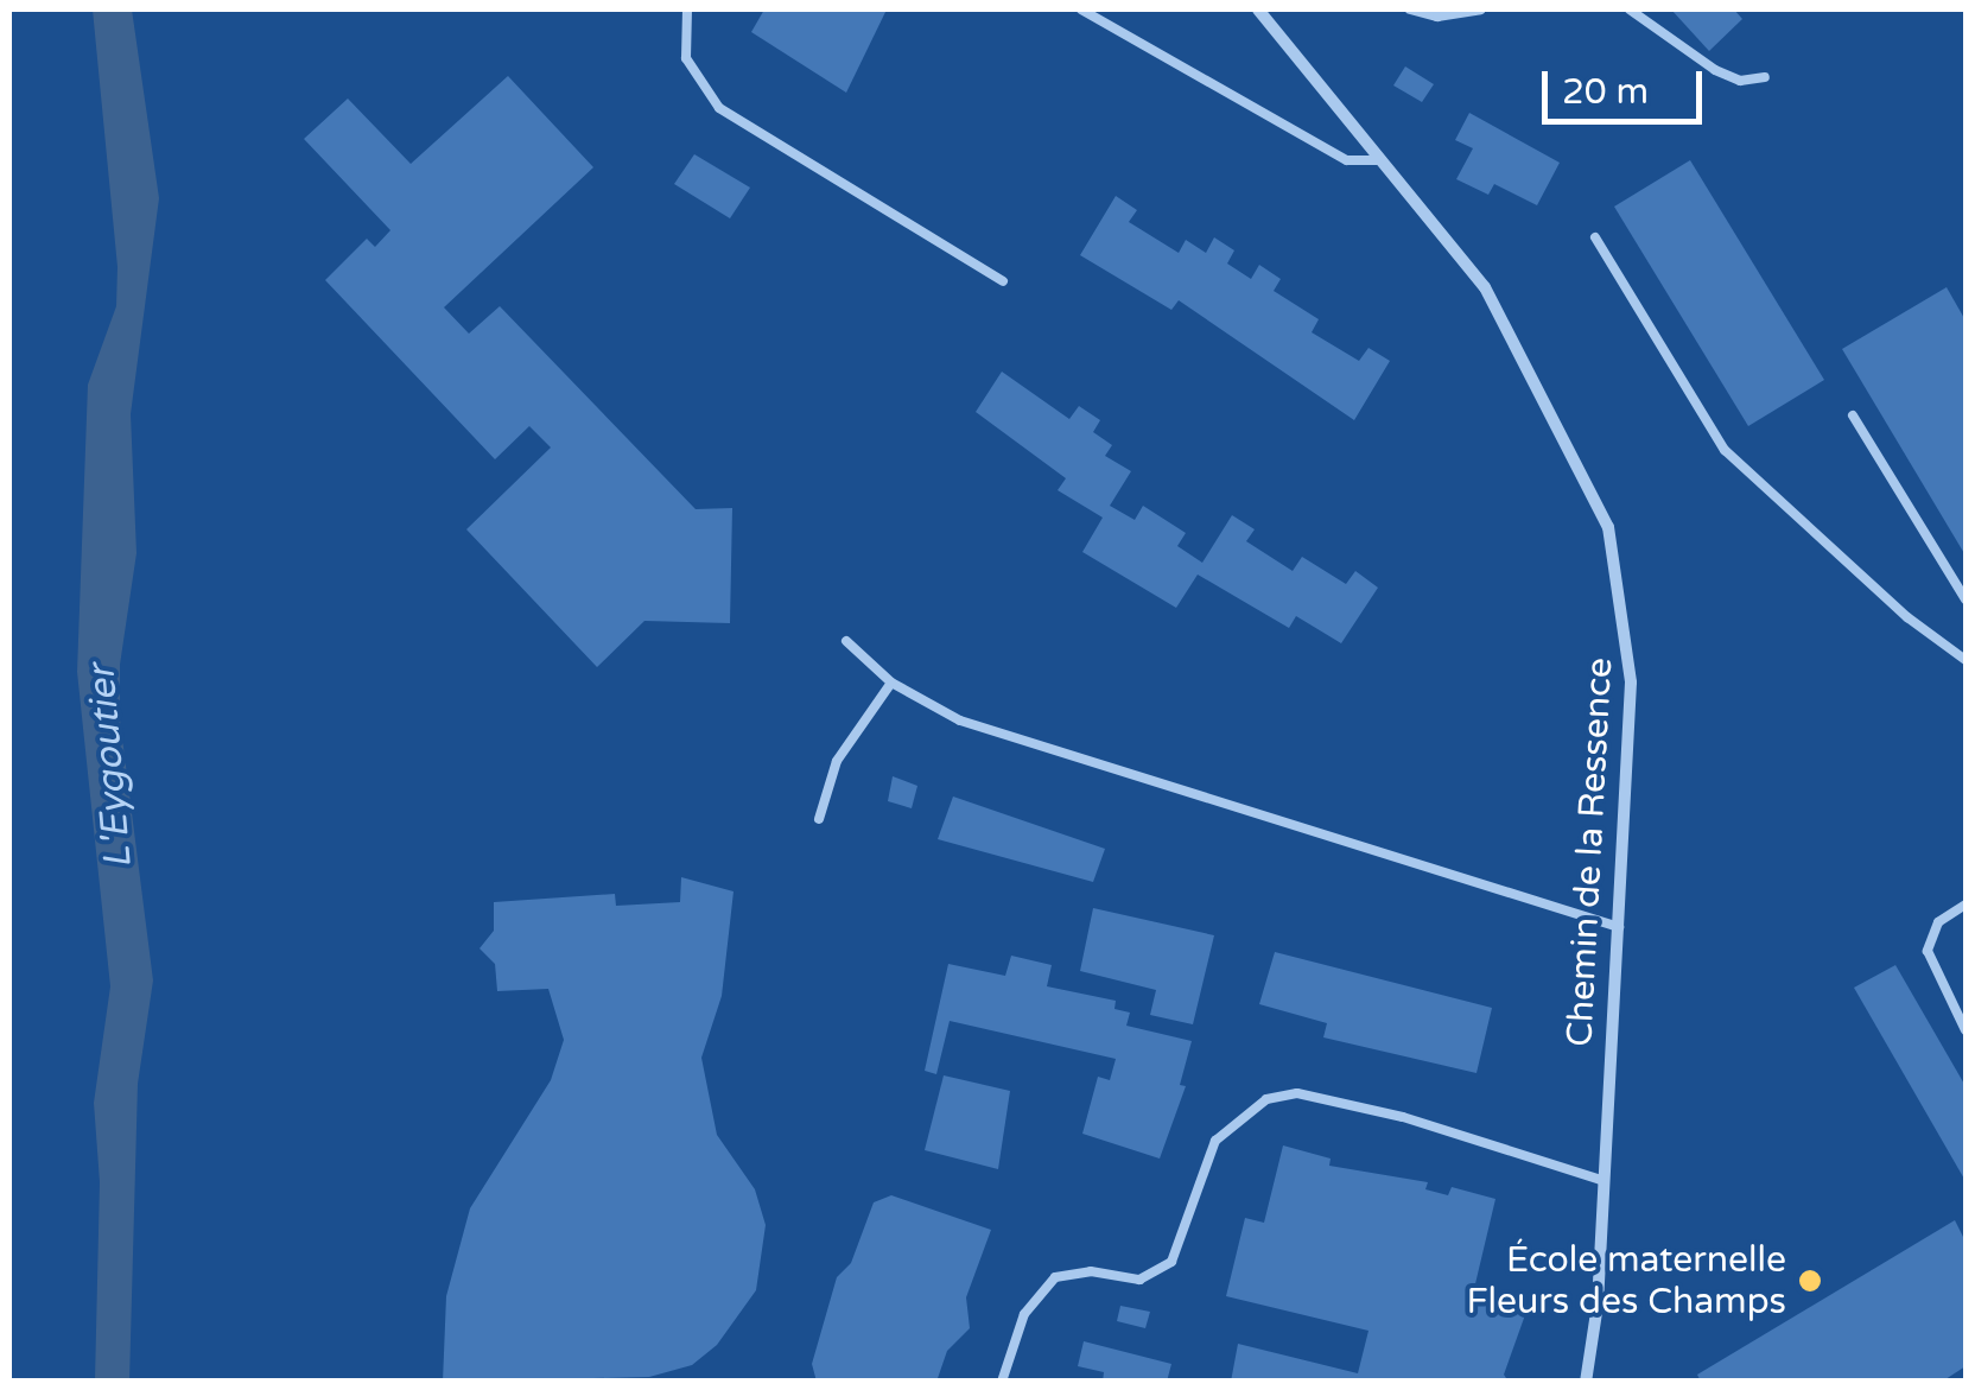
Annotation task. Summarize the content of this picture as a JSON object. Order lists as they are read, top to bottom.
{
  "streets": {
    "street": ["Chemin de la Ressence"]
  },
  "water": ["L'Eygoutier"],
  "places": ["École maternelle Fleurs des Champs"],
  "scale_bar": "20 m"
}
